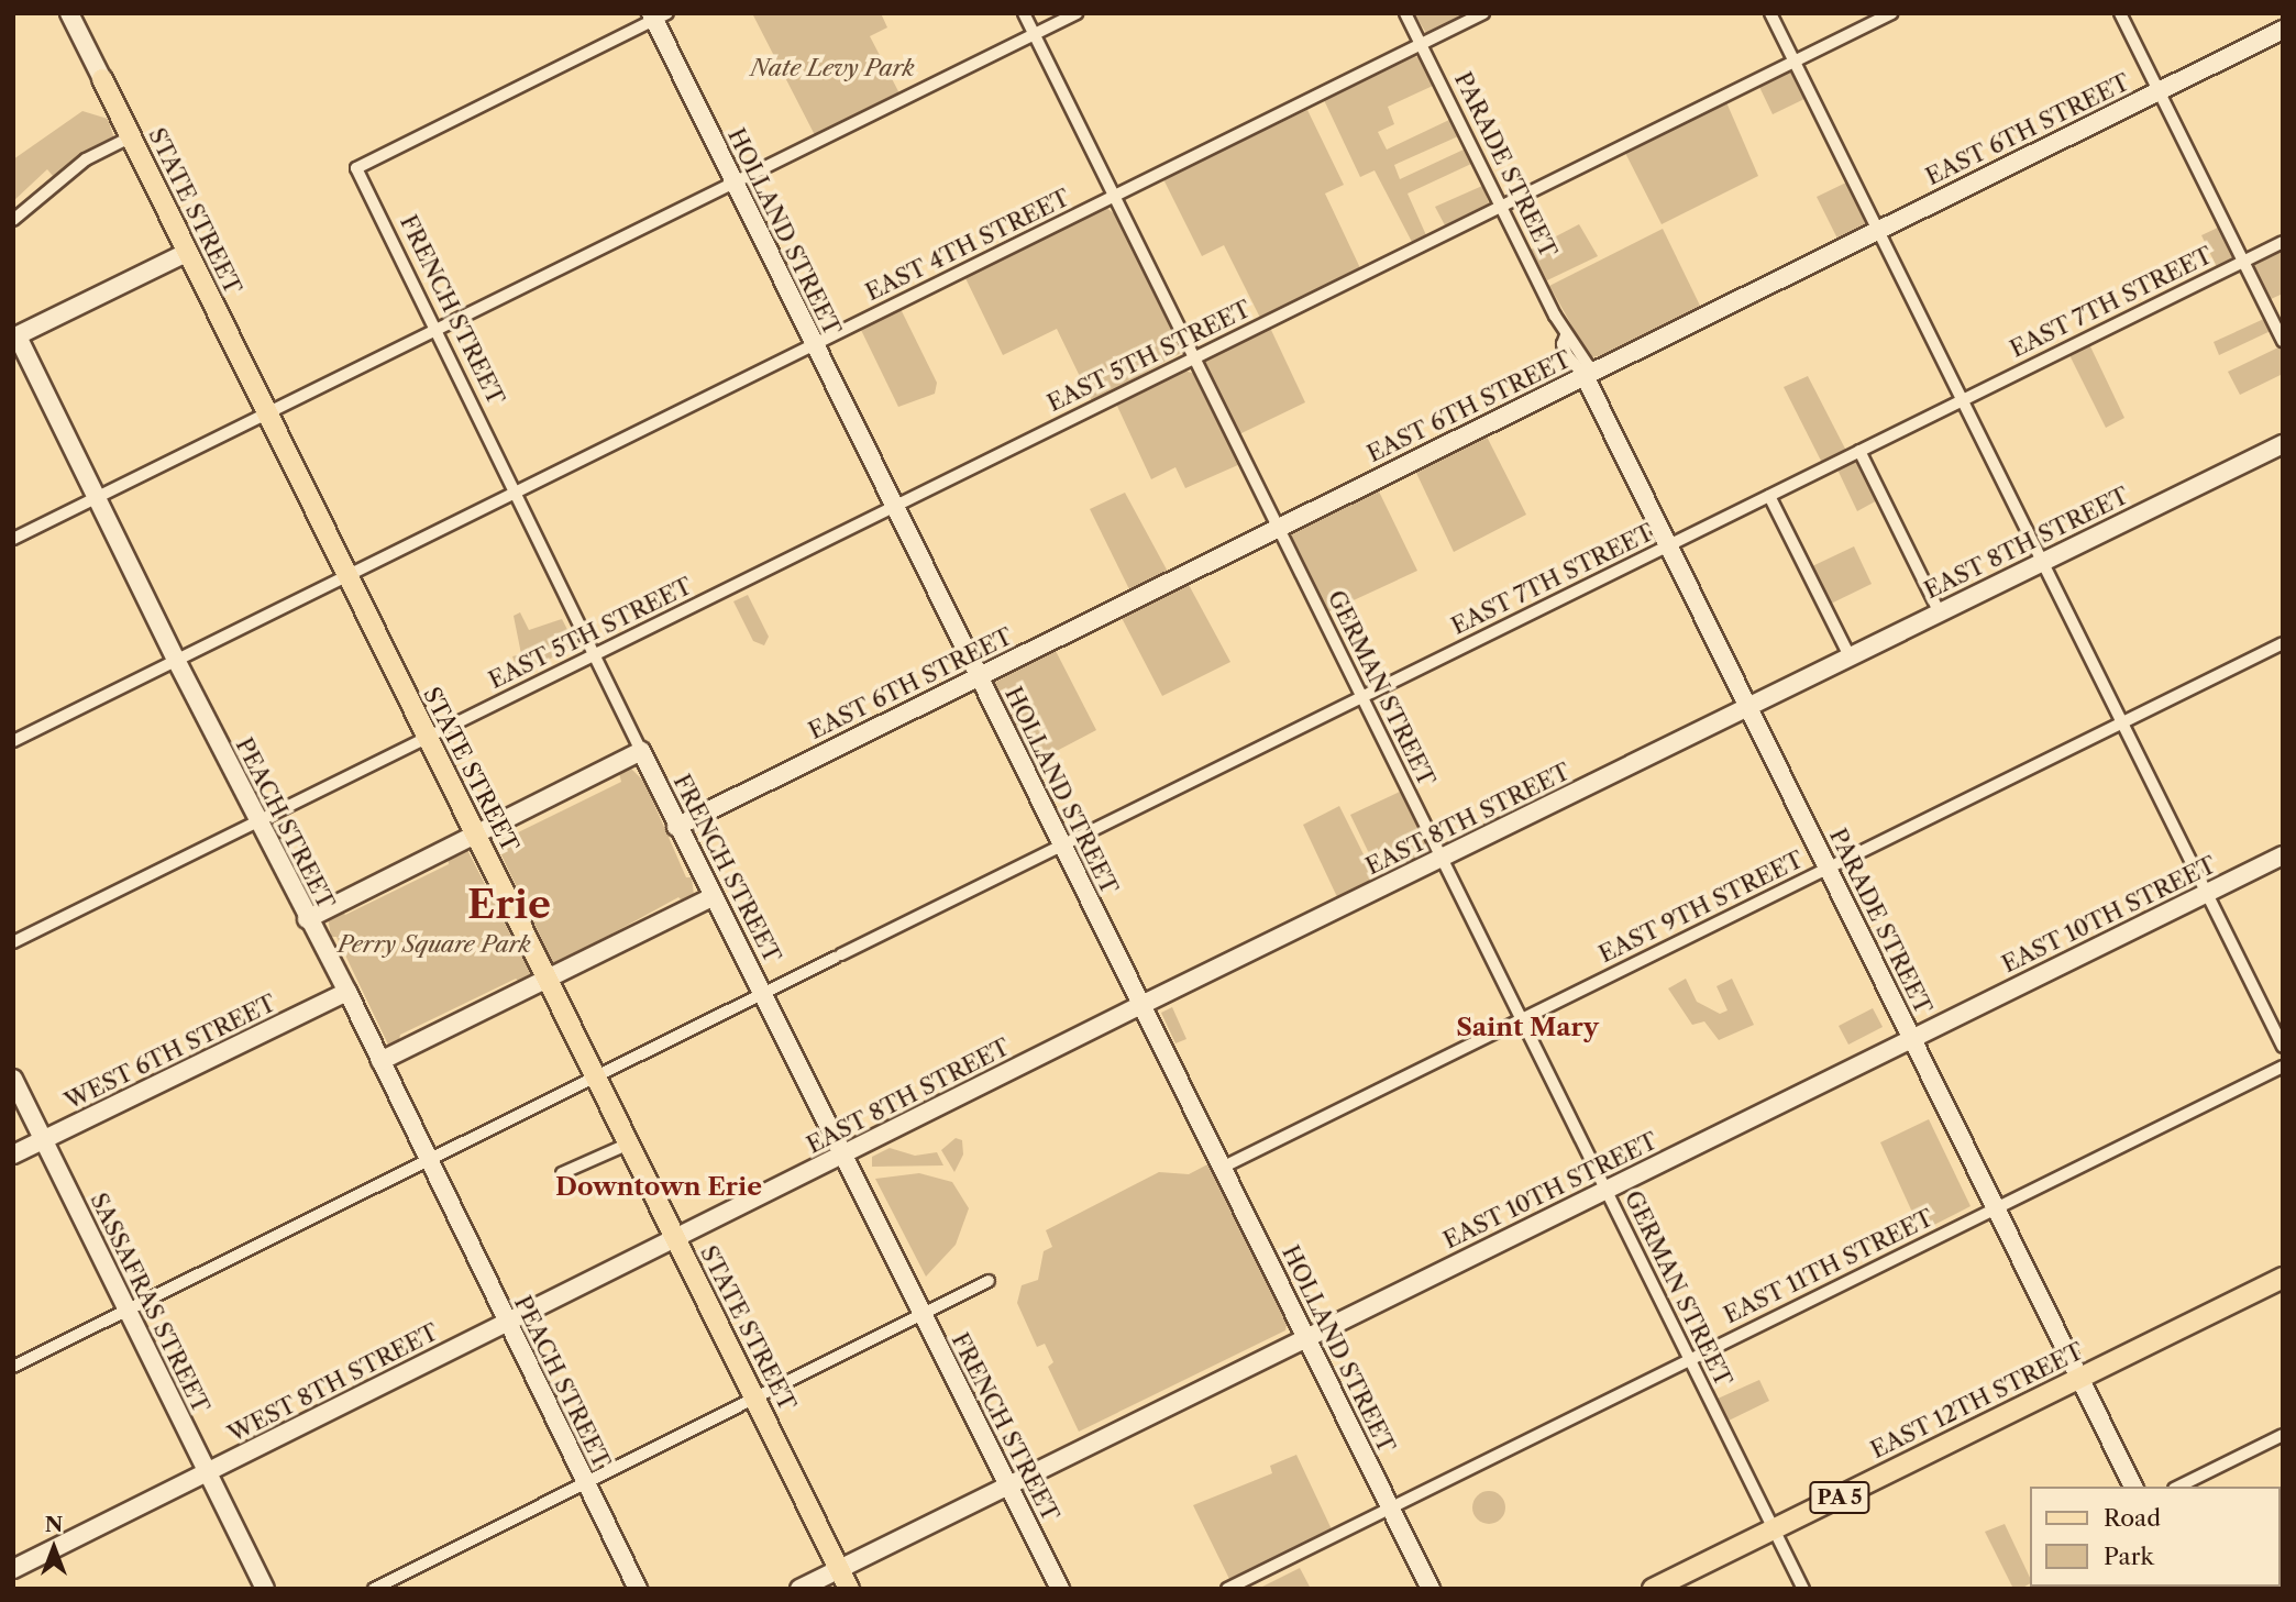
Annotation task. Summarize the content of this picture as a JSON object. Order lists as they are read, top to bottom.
{
  "streets": {
    "main road": ["STATE STREET", "EAST 12TH STREET", "PA 5"],
    "street": [
      "EAST 6TH STREET",
      "PARADE STREET",
      "HOLLAND STREET",
      "EAST 4TH STREET",
      "EAST 7TH STREET",
      "FRENCH STREET",
      "EAST 5TH STREET",
      "EAST 8TH STREET",
      "GERMAN STREET",
      "PEACH STREET",
      "EAST 9TH STREET",
      "EAST 10TH STREET",
      "WEST 6TH STREET",
      "EAST 11TH STREET",
      "SASSAFRAS STREET",
      "WEST 8TH STREET"
    ]
  },
  "crossings": [
    ["EAST 6TH STREET", "PARADE STREET"],
    ["EAST 6TH STREET", "HOLLAND STREET"],
    ["EAST 6TH STREET", "FRENCH STREET"],
    ["EAST 6TH STREET", "GERMAN STREET"],
    ["PARADE STREET", "EAST 4TH STREET"],
    ["PARADE STREET", "EAST 7TH STREET"],
    ["PARADE STREET", "EAST 5TH STREET"],
    ["PARADE STREET", "EAST 8TH STREET"],
    ["PARADE STREET", "EAST 9TH STREET"],
    ["PARADE STREET", "EAST 10TH STREET"],
    ["PARADE STREET", "EAST 11TH STREET"],
    ["PARADE STREET", "EAST 12TH STREET"],
    ["STATE STREET", "EAST 4TH STREET"],
    ["STATE STREET", "EAST 7TH STREET"],
    ["STATE STREET", "EAST 5TH STREET"],
    ["STATE STREET", "EAST 8TH STREET"],
    ["STATE STREET", "EAST 10TH STREET"],
    ["STATE STREET", "WEST 8TH STREET"],
    ["HOLLAND STREET", "EAST 4TH STREET"],
    ["HOLLAND STREET", "EAST 7TH STREET"],
    ["HOLLAND STREET", "FRENCH STREET"],
    ["HOLLAND STREET", "EAST 5TH STREET"],
    ["HOLLAND STREET", "EAST 8TH STREET"],
    ["HOLLAND STREET", "EAST 9TH STREET"],
    ["HOLLAND STREET", "EAST 10TH STREET"],
    ["HOLLAND STREET", "EAST 11TH STREET"],
    ["EAST 4TH STREET", "FRENCH STREET"],
    ["EAST 4TH STREET", "GERMAN STREET"],
    ["EAST 4TH STREET", "PEACH STREET"],
    ["EAST 7TH STREET", "FRENCH STREET"],
    ["EAST 7TH STREET", "GERMAN STREET"],
    ["EAST 7TH STREET", "PEACH STREET"],
    ["EAST 7TH STREET", "SASSAFRAS STREET"],
    ["FRENCH STREET", "EAST 5TH STREET"],
    ["FRENCH STREET", "EAST 8TH STREET"],
    ["FRENCH STREET", "EAST 10TH STREET"],
    ["EAST 5TH STREET", "GERMAN STREET"],
    ["EAST 5TH STREET", "PEACH STREET"],
    ["EAST 8TH STREET", "GERMAN STREET"],
    ["EAST 8TH STREET", "WEST 8TH STREET"],
    ["GERMAN STREET", "EAST 9TH STREET"],
    ["GERMAN STREET", "EAST 10TH STREET"],
    ["GERMAN STREET", "EAST 11TH STREET"],
    ["GERMAN STREET", "EAST 12TH STREET"],
    ["PEACH STREET", "WEST 6TH STREET"],
    ["PEACH STREET", "WEST 8TH STREET"],
    ["WEST 6TH STREET", "SASSAFRAS STREET"],
    ["SASSAFRAS STREET", "WEST 8TH STREET"]
  ],
  "districts": ["Erie", "Saint Mary", "Downtown Erie"],
  "parks": ["Nate Levy Park", "Perry Square Park"],
  "legend": ["Road", "Park"],
  "north": "top"
}
